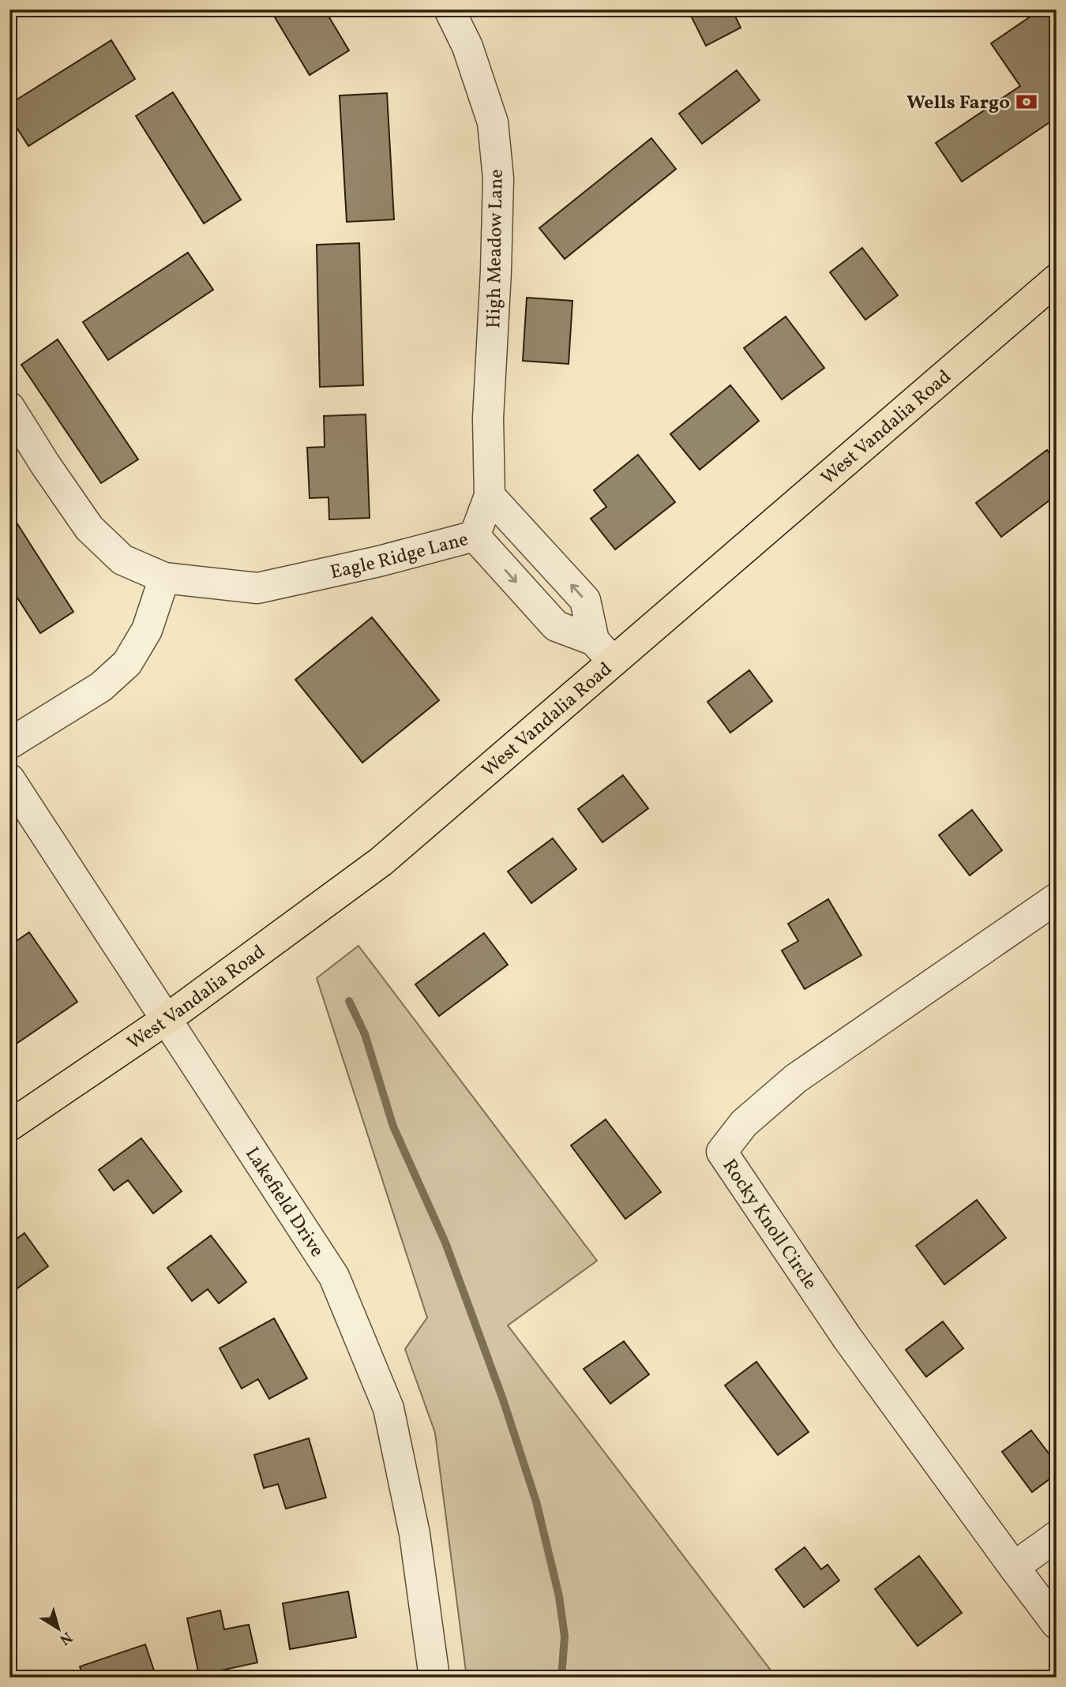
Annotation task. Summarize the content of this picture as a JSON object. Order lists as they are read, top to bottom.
{
  "streets": {
    "main road": ["West Vandalia Road"],
    "street": [
      "High Meadow Lane",
      "Eagle Ridge Lane",
      "Lakefield Drive",
      "Rocky Knoll Circle"
    ]
  },
  "crossings": [
    ["High Meadow Lane", "Eagle Ridge Lane"],
    ["West Vandalia Road", "Eagle Ridge Lane"],
    ["West Vandalia Road", "Lakefield Drive"]
  ],
  "places": {
    "bank": ["Wells Fargo"]
  },
  "north": "bottom right"
}
